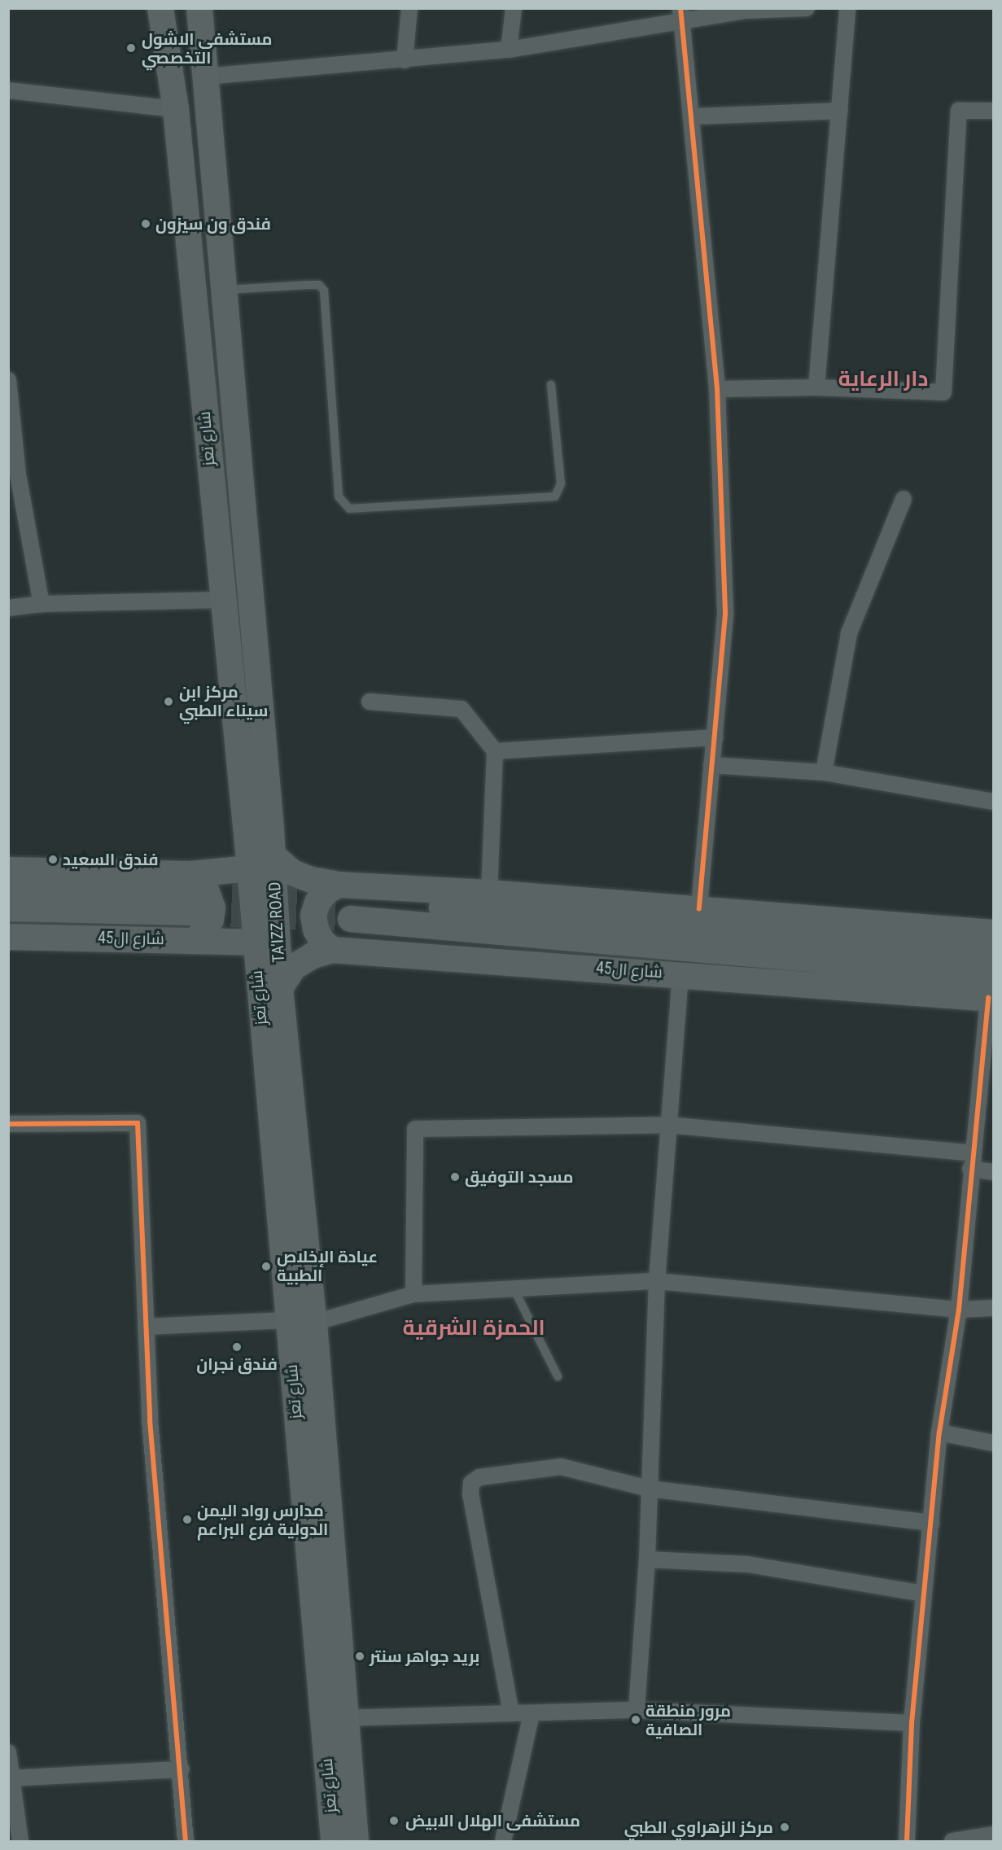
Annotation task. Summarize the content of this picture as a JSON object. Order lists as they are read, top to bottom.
{
  "streets": {
    "main road": ["شارع تعز", "TA'IZZ ROAD", "شارع ال45"]
  },
  "crossings": [
    ["شارع تعز", "TA'IZZ ROAD"],
    ["شارع تعز", "شارع ال45"],
    ["TA'IZZ ROAD", "شارع ال45"]
  ],
  "districts": ["دار الرعاية", "الحمزة الشرقية"],
  "places": [
    "مستشفى الاشول التخصصي",
    "فندق ون سيزون",
    "مركز ابن سيناء الطبي",
    "فندق السعيد",
    "مسجد التوفيق",
    "عيادة الإخلاص الطبية",
    "فندق نجران",
    "مدارس رواد اليمن الدولية فرع البراعم",
    "بريد جواهر سنتر",
    "مرور منطقة الصافية",
    "مستشفى الهلال الابيض",
    "مركز الزهراوي الطبي"
  ]
}
